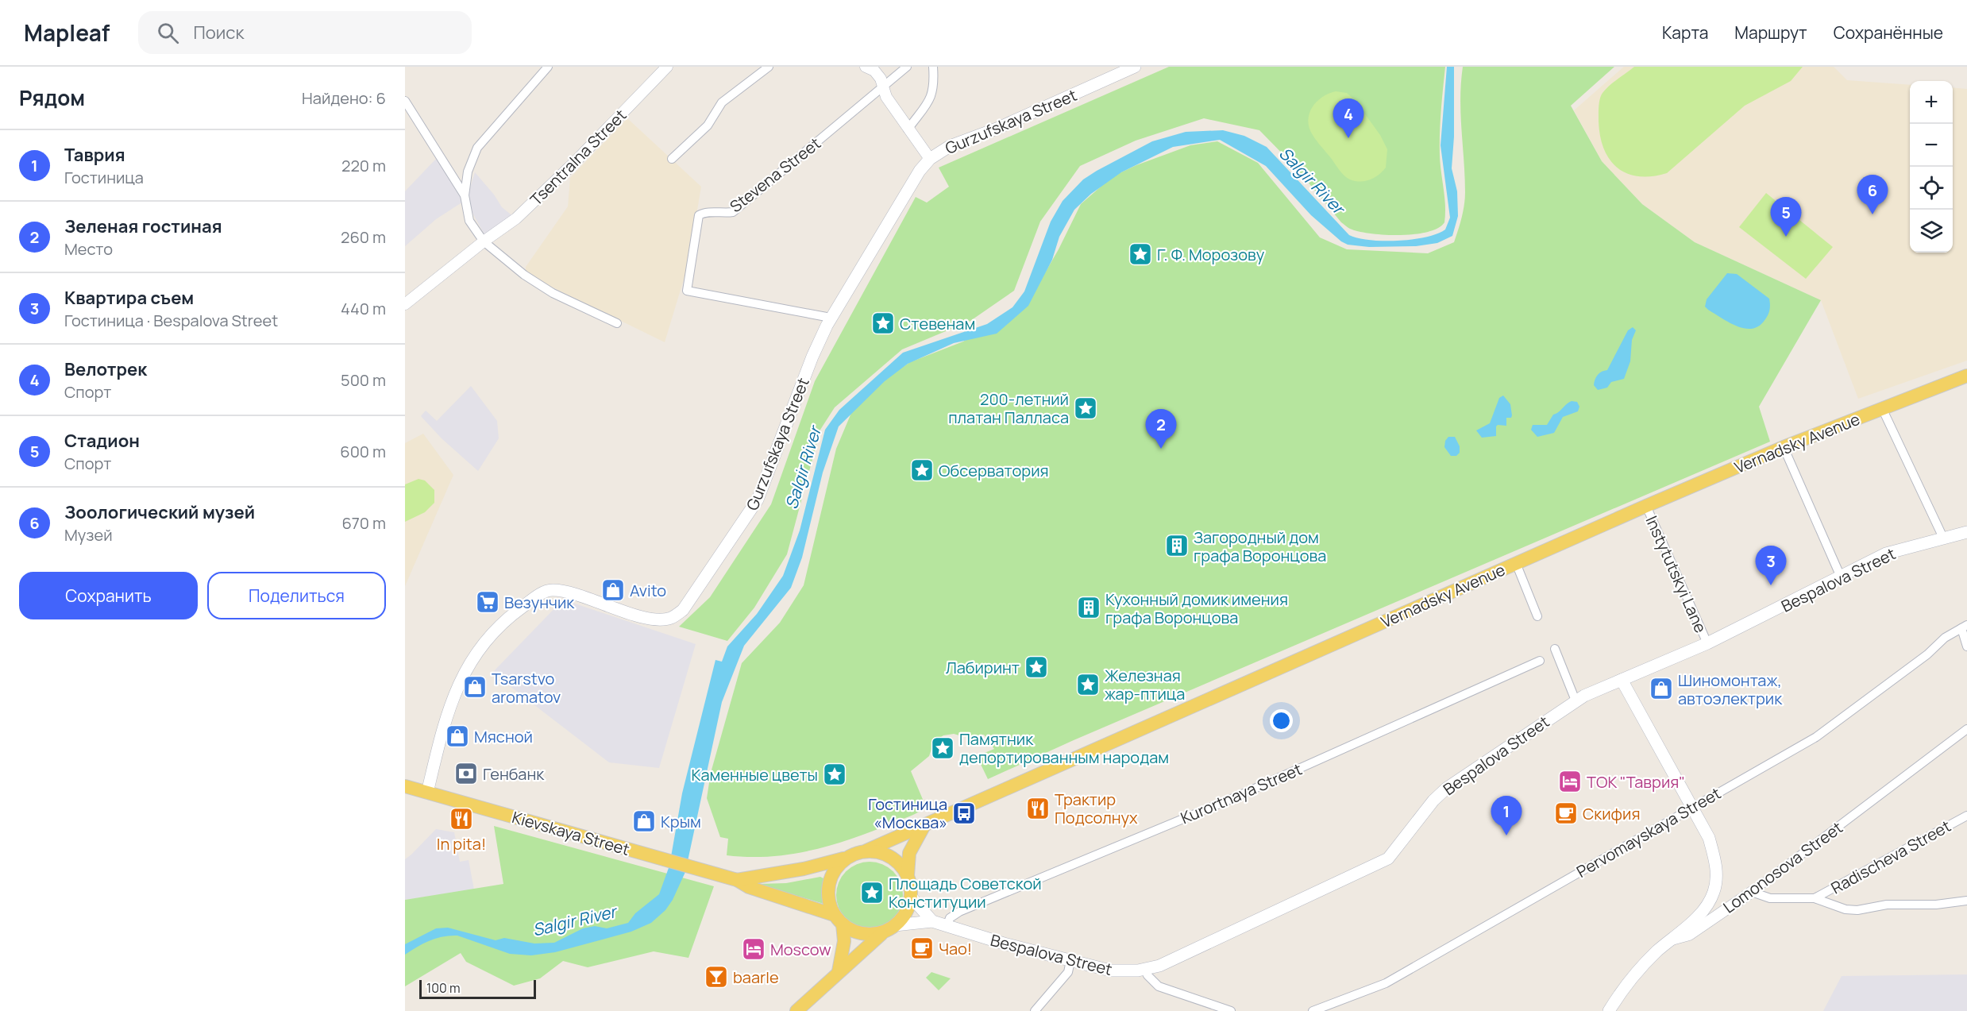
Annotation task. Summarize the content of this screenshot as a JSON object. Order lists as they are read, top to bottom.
{
  "streets": {
    "main road": [
      "Gurzufskaya Street",
      "Vernadsky Avenue",
      "Bespalova Street",
      "Kievskaya Street",
      "Lomonosova Street"
    ],
    "street": [
      "Tsentralna Street",
      "Stevena Street",
      "Instytutskyi Lane",
      "Kurortnaya Street",
      "Pervomayskaya Street",
      "Radischeva Street"
    ]
  },
  "crossings": [
    ["Gurzufskaya Street", "Stevena Street"],
    ["Gurzufskaya Street", "Kievskaya Street"],
    ["Vernadsky Avenue", "Instytutskyi Lane"],
    ["Vernadsky Avenue", "Bespalova Street"],
    ["Vernadsky Avenue", "Kievskaya Street"],
    ["Instytutskyi Lane", "Bespalova Street"],
    ["Bespalova Street", "Kurortnaya Street"],
    ["Bespalova Street", "Kievskaya Street"]
  ],
  "water": ["Salgir River"],
  "places": {
    "place": [
      "Г. Ф. Морозову",
      "Стевенам",
      "200-летний платан Палласа",
      "Обсерватория",
      "Лабиринт",
      "Железная жар-птица",
      "Памятник депортированным народам",
      "Каменные цветы",
      "Площадь Советской Конституции"
    ],
    "building": ["Загородный дом графа Воронцова", "Кухонный домик имения графа Воронцова"],
    "shop": [
      "Avito",
      "Tsarstvo aromatov",
      "Шиномонтаж, автоэлектрик",
      "Мясной",
      "Крым"
    ],
    "supermarket": ["Везунчик"],
    "bank": ["Генбанк"],
    "hotel": ["ТОК \"Таврия\"", "Moscow"],
    "restaurant": ["Трактир Подсолнух", "In pita!"],
    "bus stop": ["Гостиница «Москва»"],
    "cafe": ["Скифия", "Чао!"],
    "bar": ["baarle"]
  },
  "scale_bar": "100 m",
  "page": {
    "header": "Mapleaf",
    "search": "Поиск",
    "nav": ["Карта", "Маршрут", "Сохранённые"],
    "heading": ["Рядом", "Найдено: 6"],
    "map_buttons": ["+", "−"],
    "pins": [
      "4",
      "6",
      "5",
      "2",
      "3",
      "1"
    ],
    "list": [
      {
        "mark": "1",
        "name": "Таврия",
        "note": "Гостиница",
        "value": "220 m"
      },
      {
        "mark": "2",
        "name": "Зеленая гостиная",
        "note": "Место",
        "value": "260 m"
      },
      {
        "mark": "3",
        "name": "Квартира съем",
        "note": "Гостиница · Bespalova Street",
        "value": "440 m"
      },
      {
        "mark": "4",
        "name": "Велотрек",
        "note": "Спорт",
        "value": "500 m"
      },
      {
        "mark": "5",
        "name": "Стадион",
        "note": "Спорт",
        "value": "600 m"
      },
      {
        "mark": "6",
        "name": "Зоологический музей",
        "note": "Музей",
        "value": "670 m"
      }
    ],
    "buttons": ["Сохранить", "Поделиться"],
    "scale": "100 m"
  }
}
